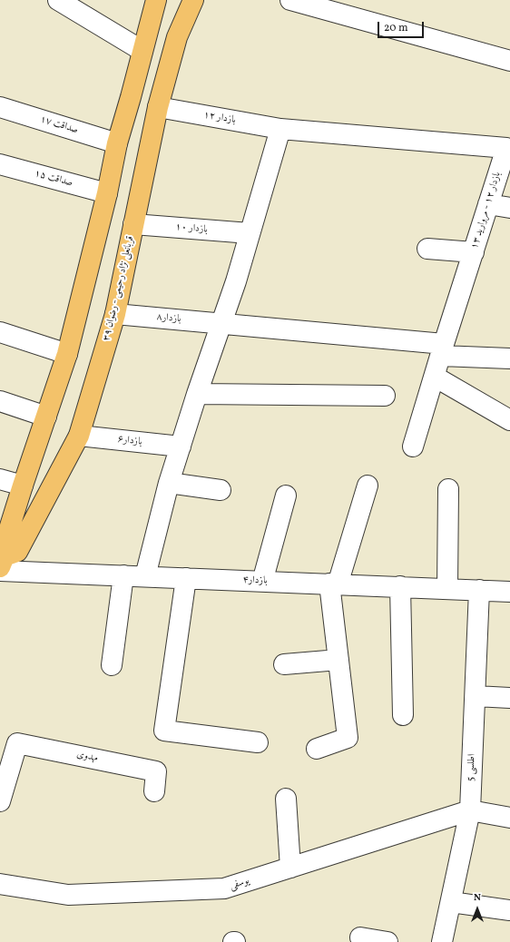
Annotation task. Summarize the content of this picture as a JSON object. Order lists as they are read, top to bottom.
{
  "streets": {
    "main road": ["قربانعلی نژاد رحیمی - رضوان ۳۹"],
    "street": [
      "بازدار ۱۲",
      "صداقت ۱۷",
      "صداقت ۱۵",
      "بازدار ۱۲ - مروارید ۱۳",
      "بازدار ۱۰",
      "بازدار۸",
      "بازدار۶",
      "بازدار۴",
      "مهدوی",
      "اطلسی 5",
      "یوسفی"
    ]
  },
  "crossings": [
    ["بازدار ۱۲", "بازدار ۱۲ - مروارید ۱۳"],
    ["بازدار ۱۲", "قربانعلی نژاد رحیمی - رضوان ۳۹"],
    ["بازدار ۱۲ - مروارید ۱۳", "بازدار۸"],
    ["بازدار ۱۰", "قربانعلی نژاد رحیمی - رضوان ۳۹"],
    ["قربانعلی نژاد رحیمی - رضوان ۳۹", "بازدار۸"],
    ["قربانعلی نژاد رحیمی - رضوان ۳۹", "بازدار۶"],
    ["قربانعلی نژاد رحیمی - رضوان ۳۹", "بازدار۴"],
    ["بازدار۴", "اطلسی 5"],
    ["اطلسی 5", "یوسفی"]
  ],
  "scale_bar": "20 m",
  "north": "top"
}
